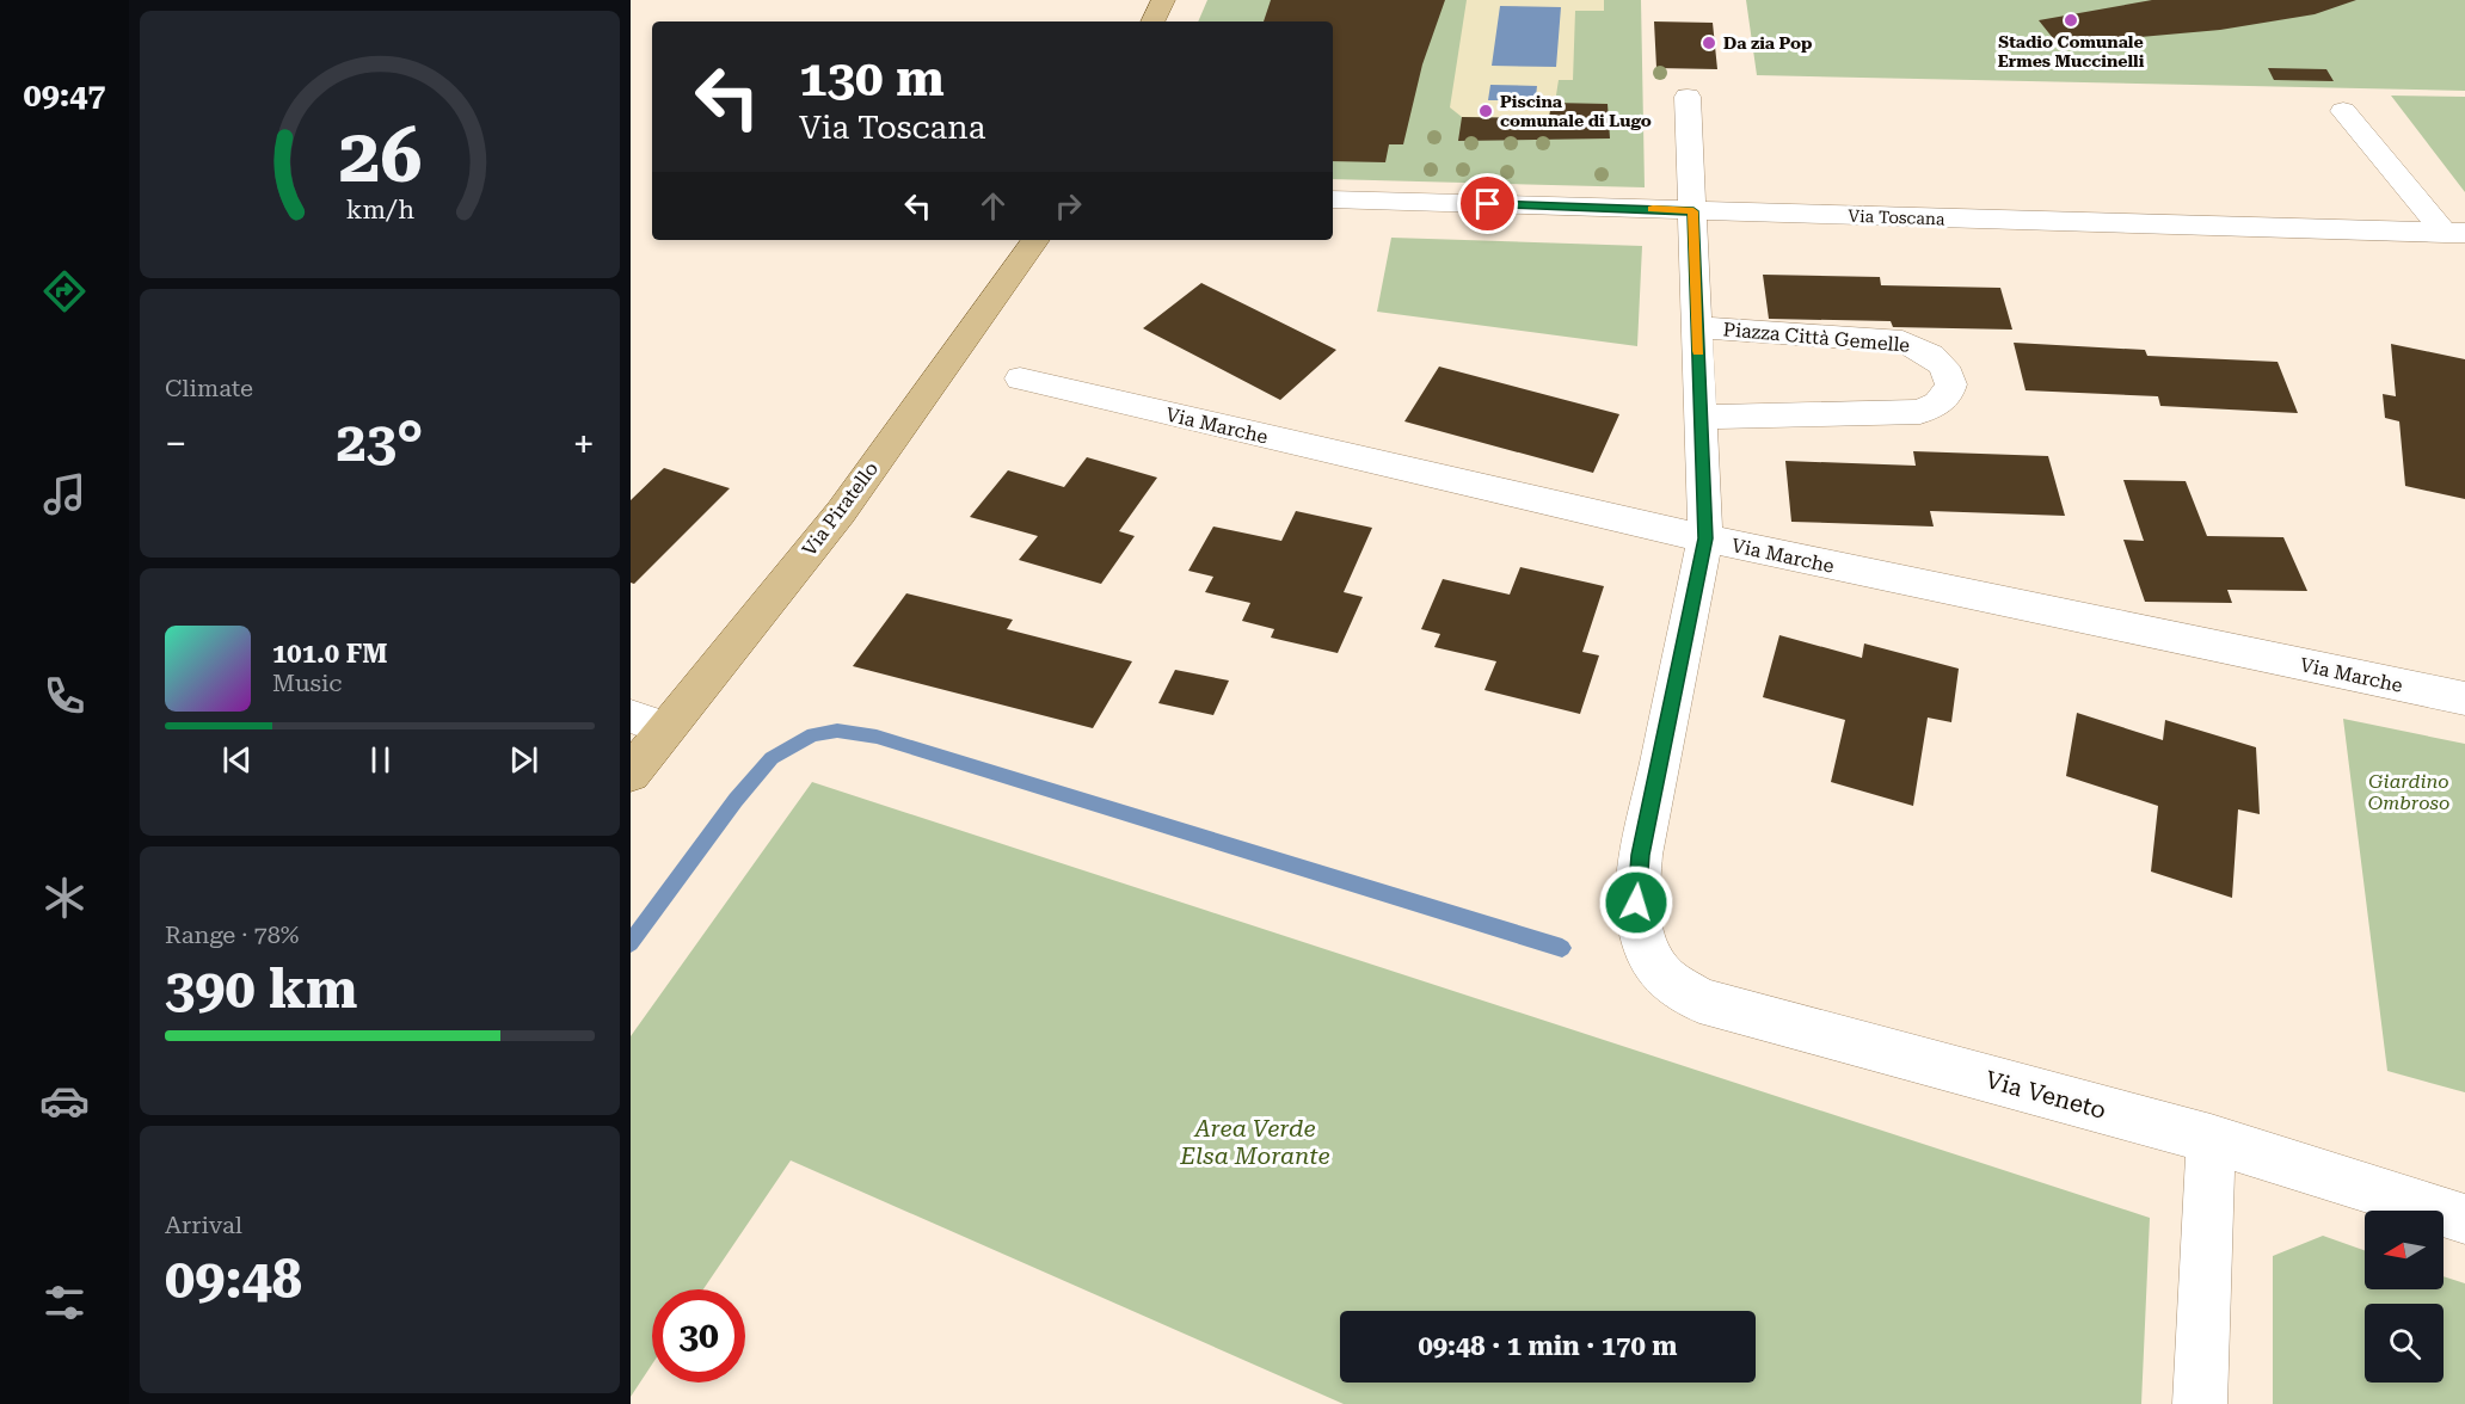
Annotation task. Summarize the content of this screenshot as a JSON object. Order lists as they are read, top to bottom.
{
  "streets": {
    "main road": ["Via Piratello"],
    "street": [
      "Via Toscana",
      "Piazza Città Gemelle",
      "Via Marche",
      "Via Veneto"
    ]
  },
  "crossings": [
    ["Via Toscana", "Via Veneto"],
    ["Piazza Città Gemelle", "Via Veneto"],
    ["Via Marche", "Via Veneto"]
  ],
  "parks": ["Giardino Ombroso", "Area Verde Elsa Morante"],
  "places": ["Stadio Comunale Ermes Muccinelli", "Da zia Pop", "Piscina comunale di Lugo"],
  "north": "left",
  "page": {
    "tabs": "09:47",
    "turn": ["130 m", "Via Toscana"],
    "tile": [
      "Climate",
      ["Range · 78%", "390 km"],
      ["Arrival", "09:48"]
    ],
    "heat": ["−", "23°", "+"],
    "song": ["101.0 FM", "Music"],
    "limit": "30",
    "trip": "09:48 · 1 min · 170 m",
    "gauge": ["26", "km/h"]
  }
}
